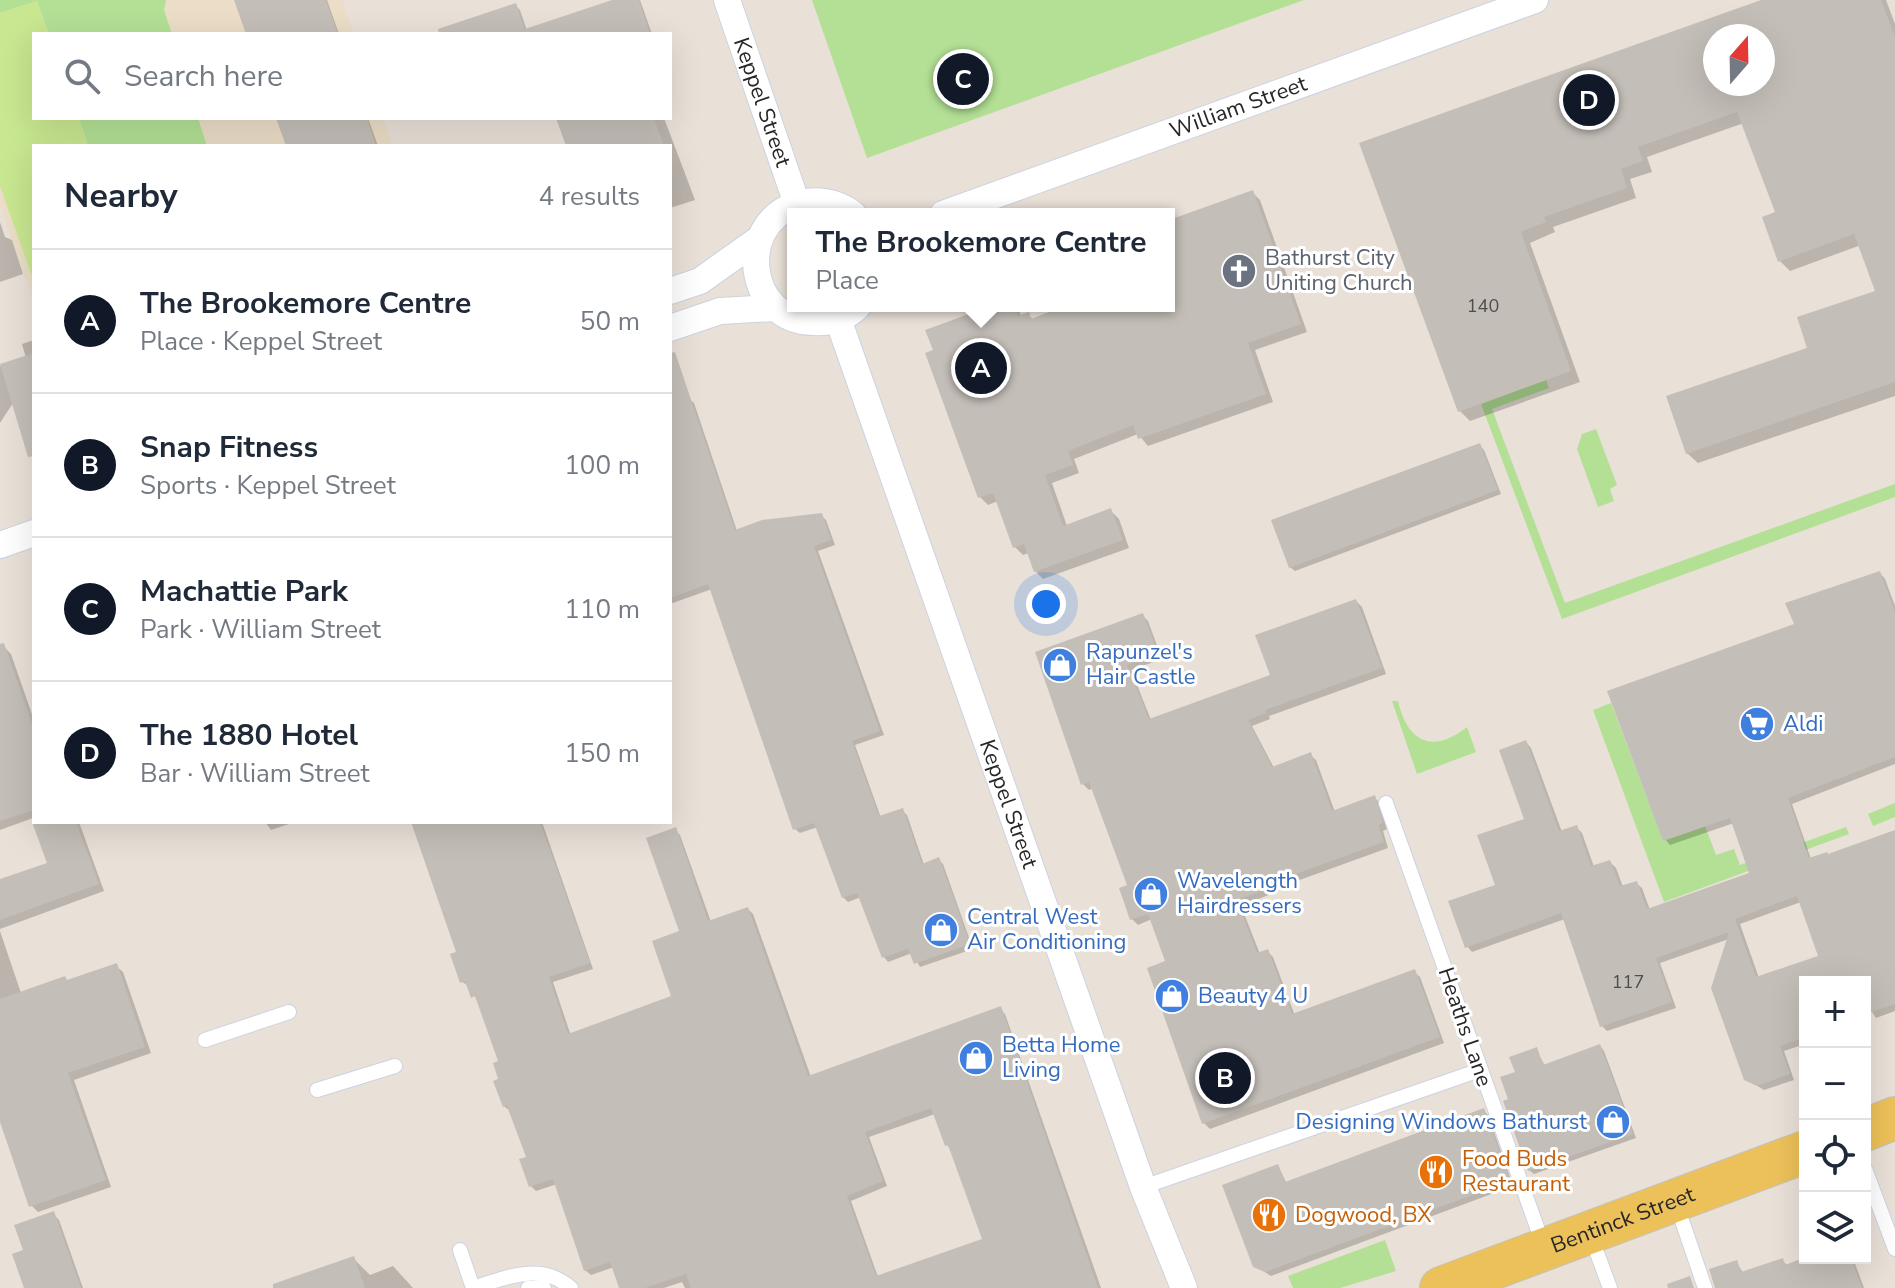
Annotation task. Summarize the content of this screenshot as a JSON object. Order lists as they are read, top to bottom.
{
  "streets": {
    "main road": ["Bentinck Street"],
    "street": ["Keppel Street", "William Street"],
    "lane": ["Heaths Lane"]
  },
  "crossings": [
    ["Heaths Lane", "Bentinck Street"]
  ],
  "places": {
    "church": ["Bathurst City Uniting Church"],
    "shop": [
      "Rapunzel's Hair Castle",
      "Wavelength Hairdressers",
      "Central West Air Conditioning",
      "Beauty 4 U",
      "Betta Home Living",
      "Designing Windows Bathurst"
    ],
    "supermarket": ["Aldi"],
    "restaurant": ["Food Buds Restaurant", "Dogwood, BX"]
  },
  "house_numbers": ["140", "117"],
  "north": "top",
  "page": {
    "search": "Search here",
    "pins": [
      "C",
      "D",
      "A",
      "B"
    ],
    "heading": ["Nearby", "4 results"],
    "popup": ["The Brookemore Centre", "Place"],
    "list": [
      {
        "mark": "A",
        "name": "The Brookemore Centre",
        "note": "Place · Keppel Street",
        "value": "50 m"
      },
      {
        "mark": "B",
        "name": "Snap Fitness",
        "note": "Sports · Keppel Street",
        "value": "100 m"
      },
      {
        "mark": "C",
        "name": "Machattie Park",
        "note": "Park · William Street",
        "value": "110 m"
      },
      {
        "mark": "D",
        "name": "The 1880 Hotel",
        "note": "Bar · William Street",
        "value": "150 m"
      }
    ],
    "map_buttons": ["+", "−"]
  }
}
